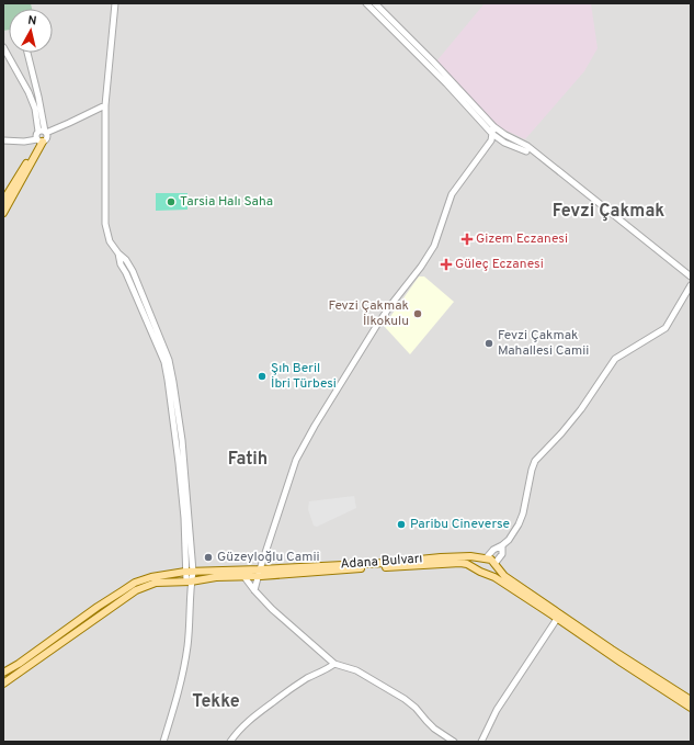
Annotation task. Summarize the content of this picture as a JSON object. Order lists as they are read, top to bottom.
{
  "streets": {
    "main road": ["Adana Bulvarı"]
  },
  "districts": ["Fevzi Çakmak", "Fatih", "Tekke"],
  "places": {
    "other": [
      "Tarsia Halı Saha",
      "Fevzi Çakmak İlkokulu",
      "Fevzi Çakmak Mahallesi Camii",
      "Şıh Beril İbri Türbesi",
      "Paribu Cineverse",
      "Güzeyloğlu Camii"
    ],
    "health": ["Gizem Eczanesi", "Güleç Eczanesi"]
  },
  "north": "top"
}
